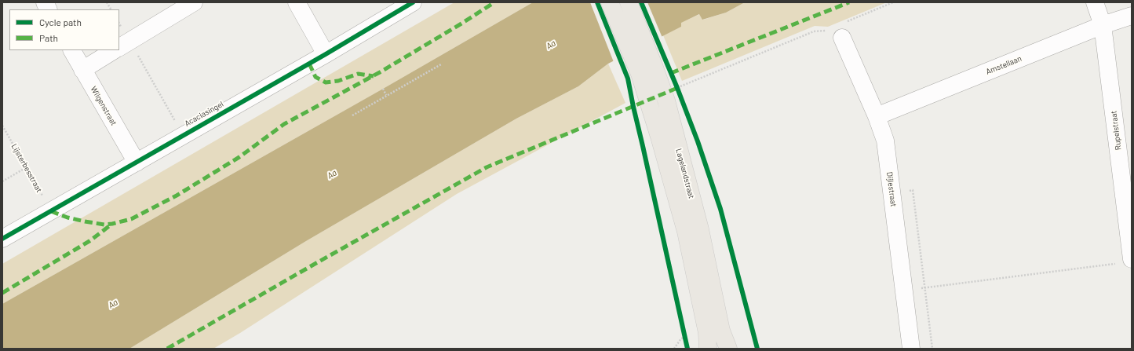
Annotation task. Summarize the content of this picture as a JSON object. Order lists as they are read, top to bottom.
{
  "streets": {
    "main road": ["Lagelandstraat"],
    "street": [
      "Amstellaan",
      "Wilgenstraat",
      "Acaciasingel",
      "Rupelstraat",
      "Dijlestraat"
    ],
    "path": ["Lijsterbesstraat"]
  },
  "crossings": [
    ["Amstellaan", "Rupelstraat"],
    ["Amstellaan", "Dijlestraat"],
    ["Wilgenstraat", "Acaciasingel"],
    ["Acaciasingel", "Lijsterbesstraat"]
  ],
  "water": ["Aa"],
  "legend": ["Cycle path", "Path"]
}
